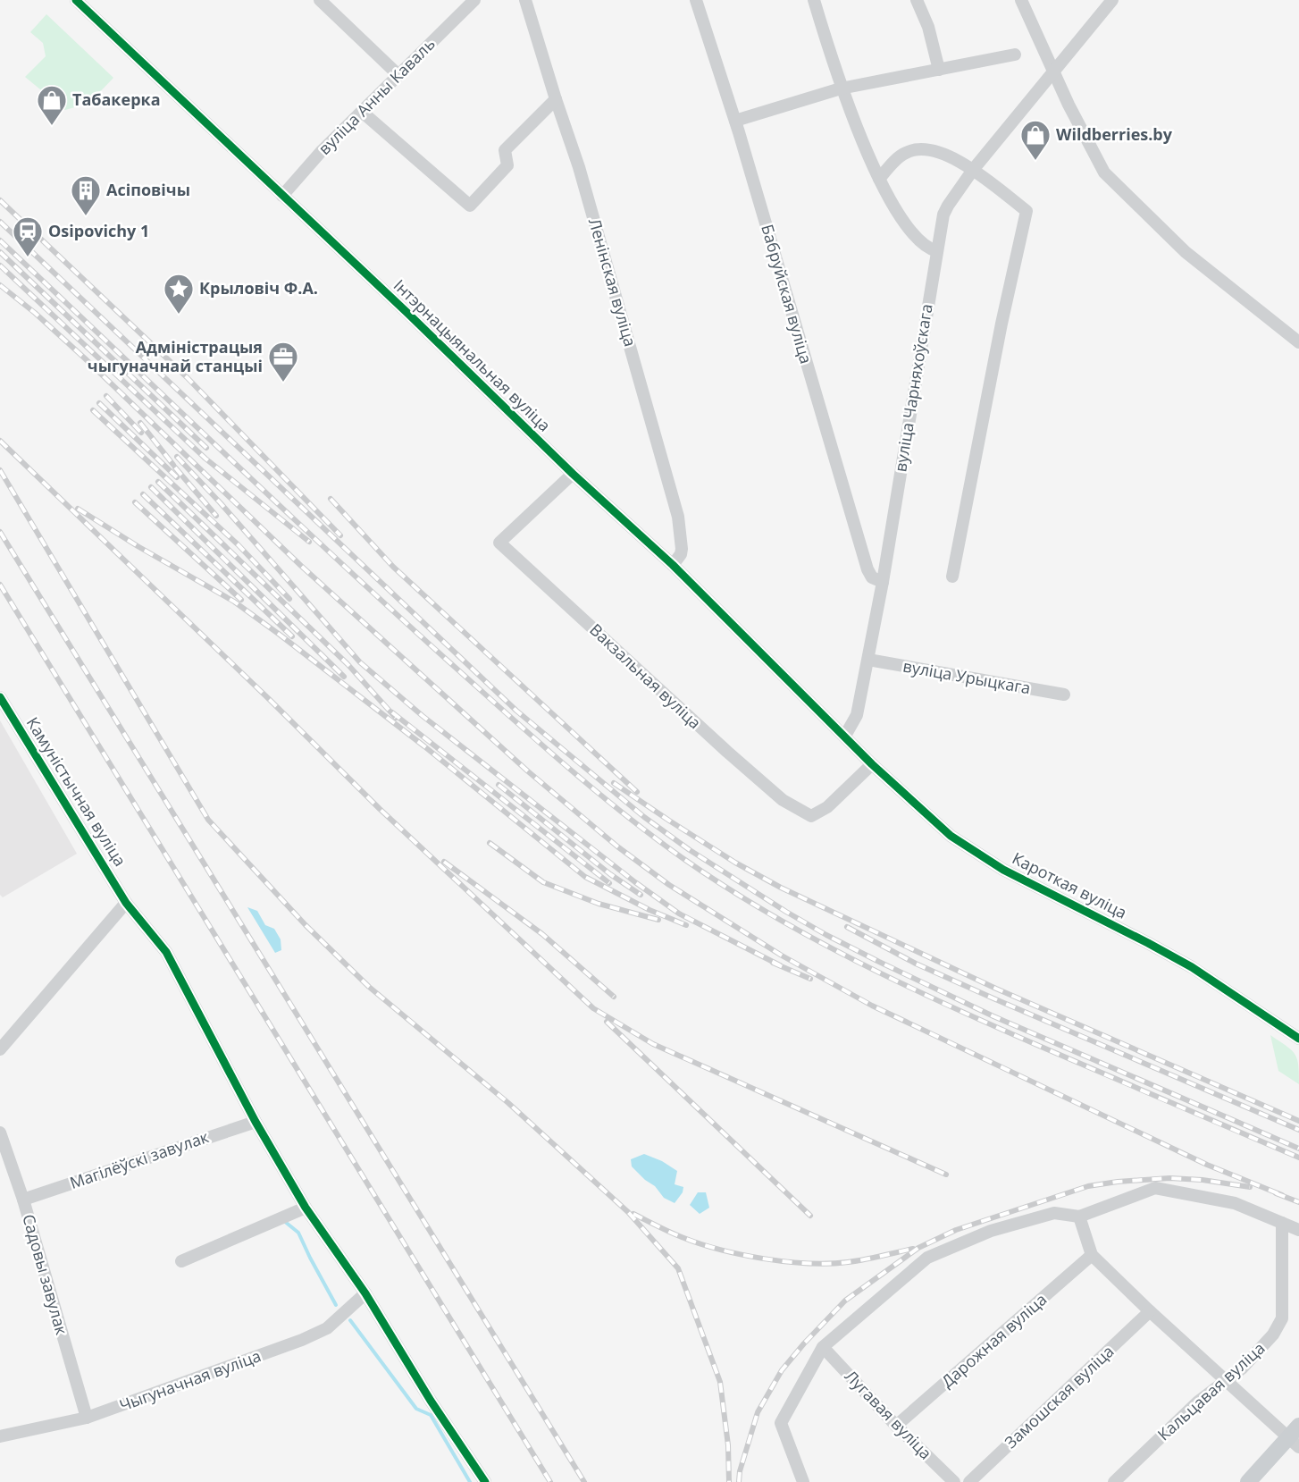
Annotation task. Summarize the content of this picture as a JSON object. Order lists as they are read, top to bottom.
{
  "streets": {
    "street": [
      "вуліца Анны Каваль",
      "Ленінская вуліца",
      "Бабруйская вуліца",
      "Інтэрнацыянальная вуліца",
      "вуліца Чарняхоўскага",
      "Вакзальная вуліца",
      "вуліца Урыцкага",
      "Камуністычная вуліца",
      "Кароткая вуліца",
      "Магілёўскі завулак",
      "Садовы завулак",
      "Дарожная вуліца",
      "Чыгуначная вуліца",
      "Кальцавая вуліца",
      "Замошская вуліца",
      "Лугавая вуліца"
    ]
  },
  "crossings": [
    ["вуліца Анны Каваль", "Інтэрнацыянальная вуліца"],
    ["Ленінская вуліца", "Інтэрнацыянальная вуліца"],
    ["Бабруйская вуліца", "вуліца Чарняхоўскага"],
    ["Інтэрнацыянальная вуліца", "вуліца Чарняхоўскага"],
    ["Інтэрнацыянальная вуліца", "Вакзальная вуліца"],
    ["Інтэрнацыянальная вуліца", "Кароткая вуліца"],
    ["вуліца Чарняхоўскага", "вуліца Урыцкага"],
    ["вуліца Чарняхоўскага", "Кароткая вуліца"],
    ["Вакзальная вуліца", "Кароткая вуліца"],
    ["Камуністычная вуліца", "Магілёўскі завулак"],
    ["Камуністычная вуліца", "Чыгуначная вуліца"],
    ["Магілёўскі завулак", "Садовы завулак"],
    ["Садовы завулак", "Чыгуначная вуліца"],
    ["Дарожная вуліца", "Лугавая вуліца"]
  ],
  "places": {
    "shop": ["Табакерка", "Wildberries.by"],
    "building": ["Асіповічы"],
    "station": ["Osipovichy 1"],
    "place": ["Крыловіч Ф.А."],
    "office": ["Адміністрацыя чыгуначнай станцыі"]
  }
}
